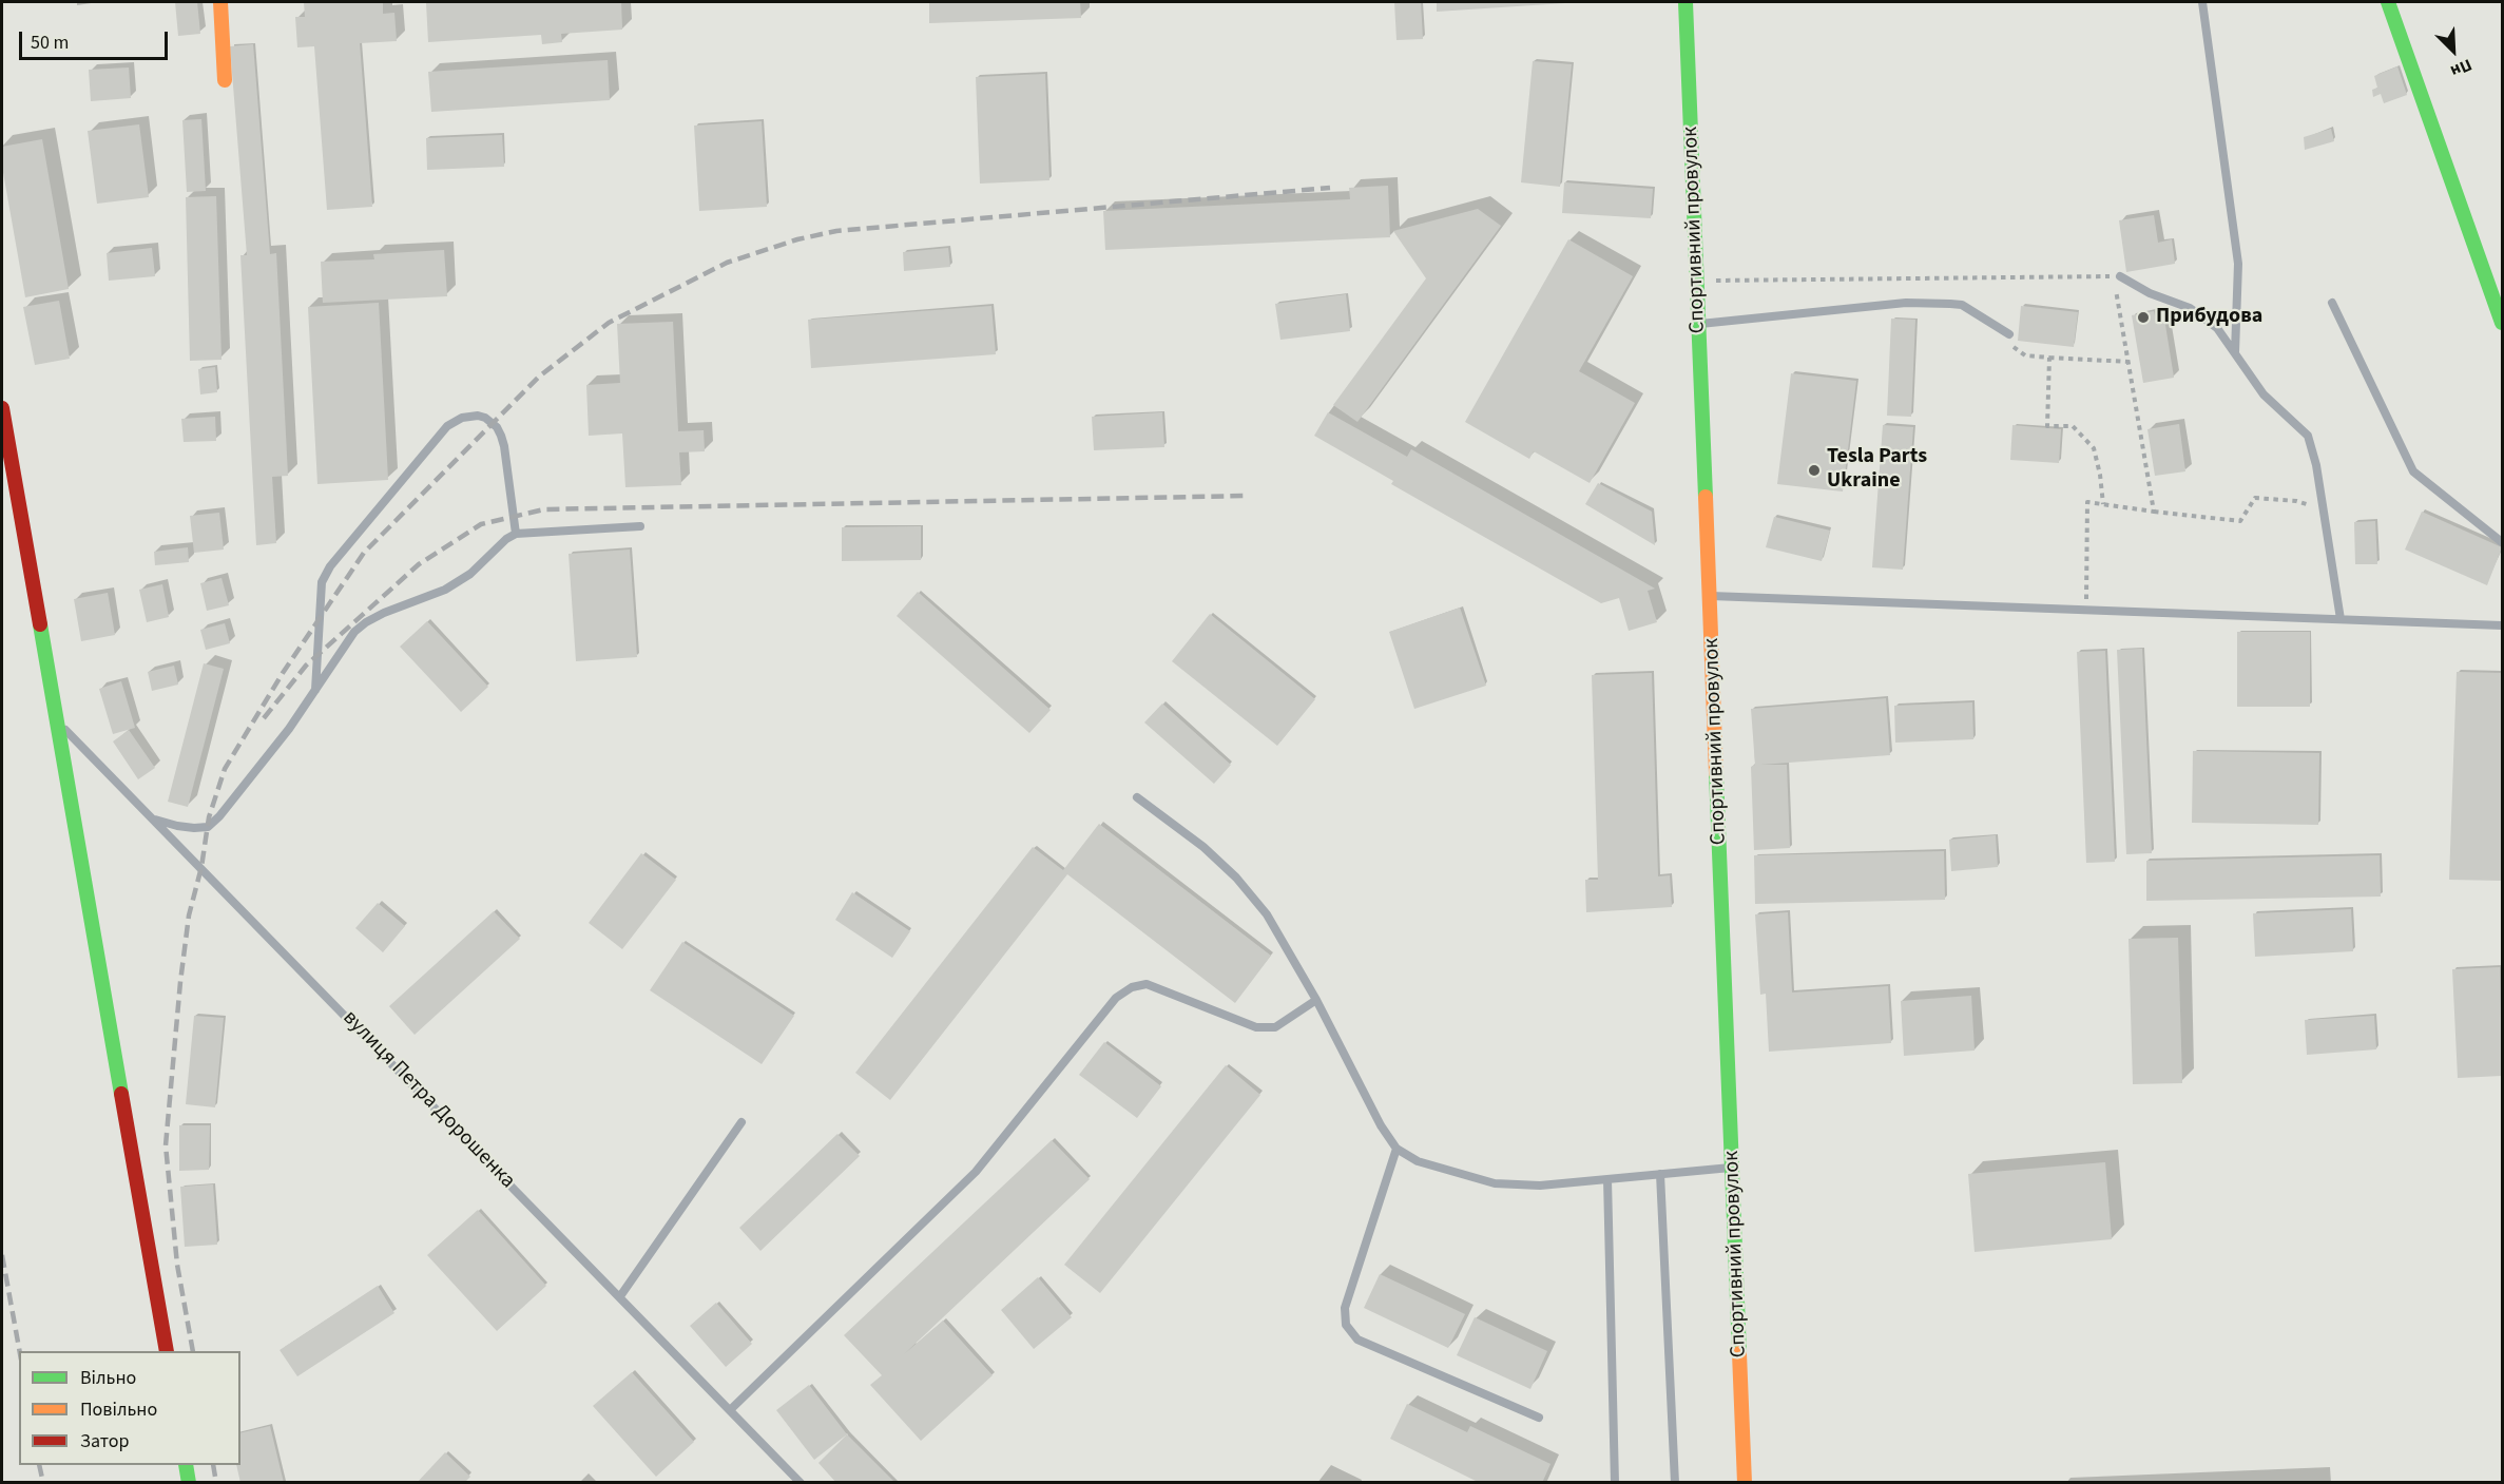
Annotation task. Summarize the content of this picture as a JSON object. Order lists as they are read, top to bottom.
{
  "streets": {
    "street": ["Спортивний провулок"],
    "lane": ["вулиця Петра Дорошенка"]
  },
  "places": ["Прибудова", "Tesla Parts Ukraine"],
  "legend": ["Вільно", "Повільно", "Затор"],
  "scale_bar": "50 m",
  "north": "bottom right"
}
